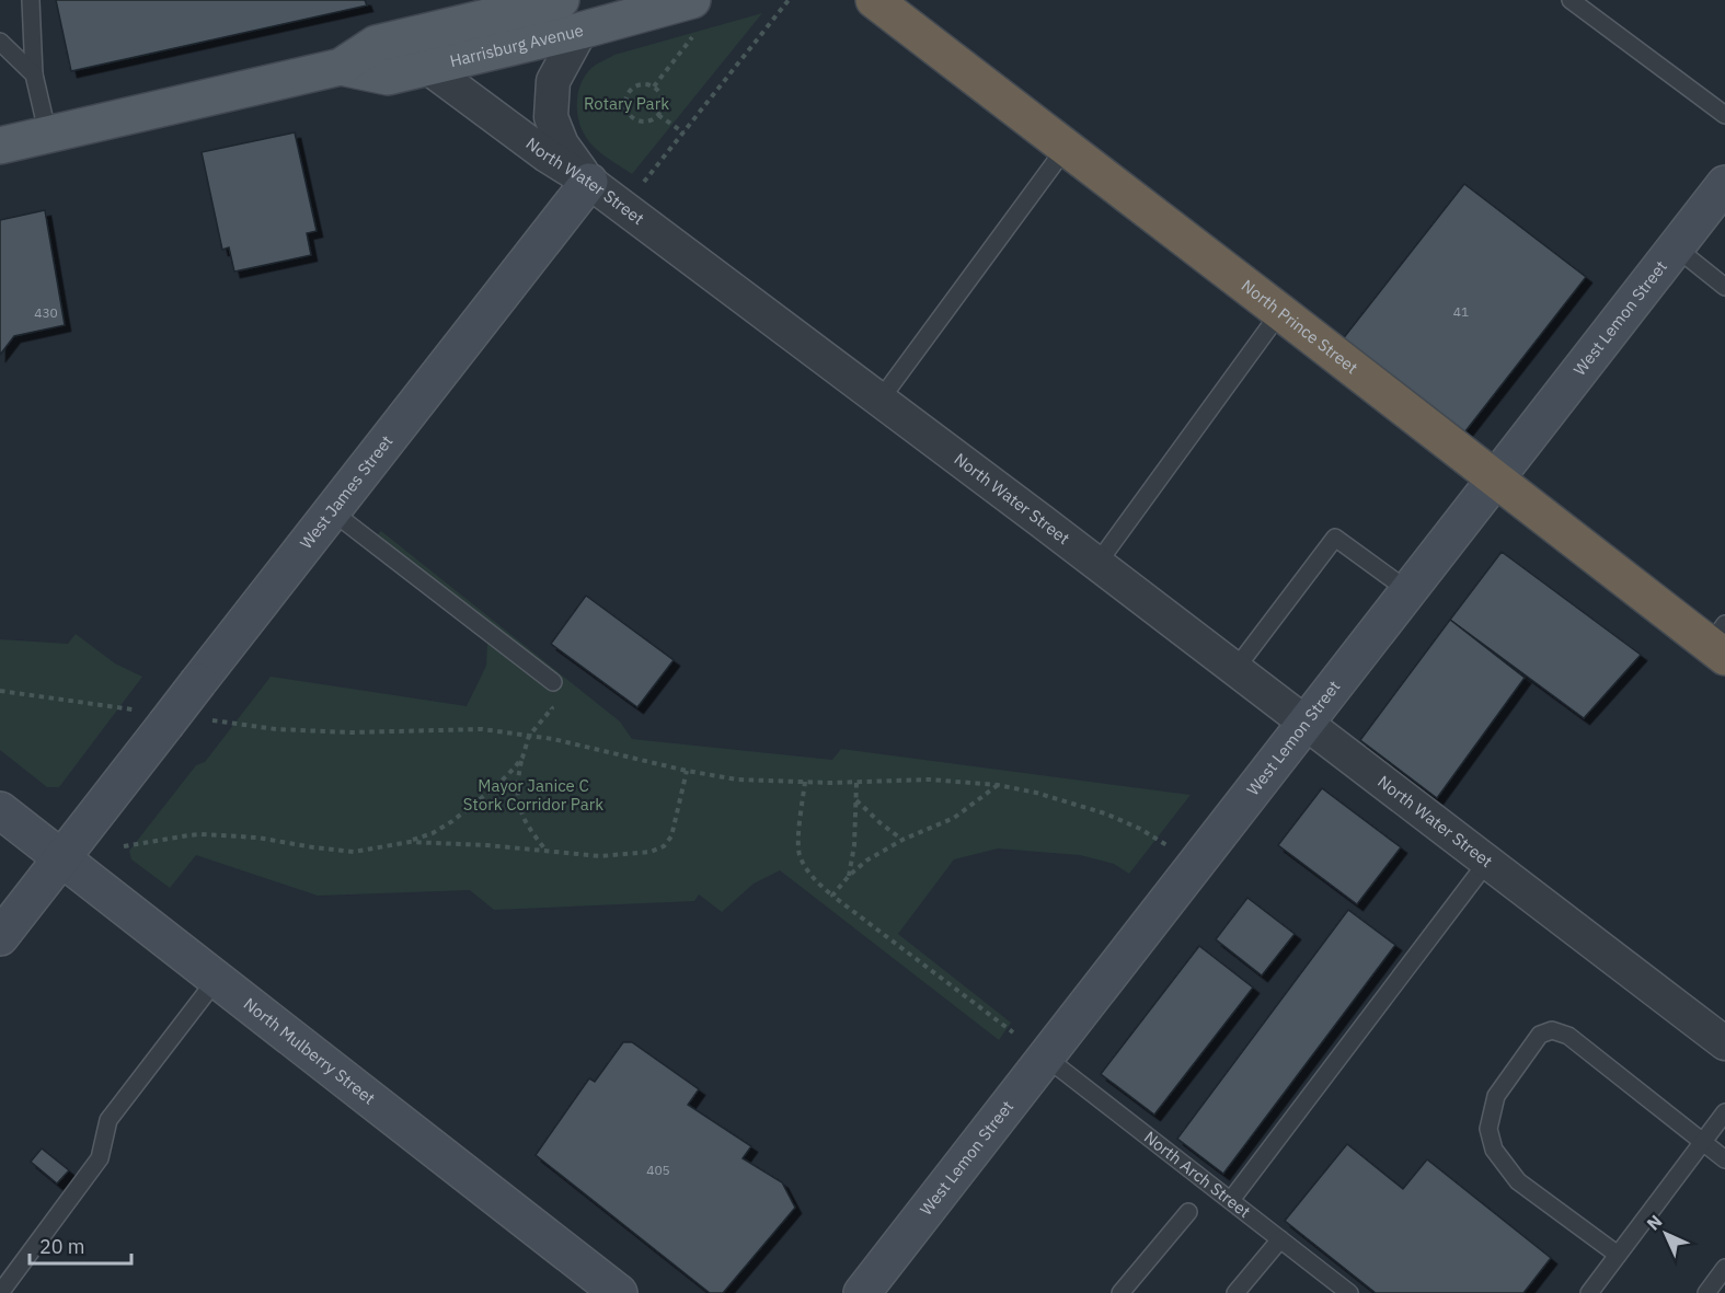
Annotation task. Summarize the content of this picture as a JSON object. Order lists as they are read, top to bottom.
{
  "streets": {
    "highway": ["North Prince Street"],
    "main road": ["Harrisburg Avenue"],
    "street": [
      "North Water Street",
      "West Lemon Street",
      "West James Street",
      "North Mulberry Street"
    ],
    "lane": ["North Arch Street"]
  },
  "crossings": [
    ["Harrisburg Avenue", "North Water Street"],
    ["North Water Street", "West Lemon Street"],
    ["North Water Street", "West James Street"],
    ["West Lemon Street", "North Prince Street"],
    ["West Lemon Street", "North Arch Street"],
    ["West James Street", "North Mulberry Street"]
  ],
  "parks": ["Rotary Park", "Mayor Janice C Stork Corridor Park"],
  "house_numbers": ["41", "430", "405"],
  "scale_bar": "20 m",
  "north": "top left"
}
